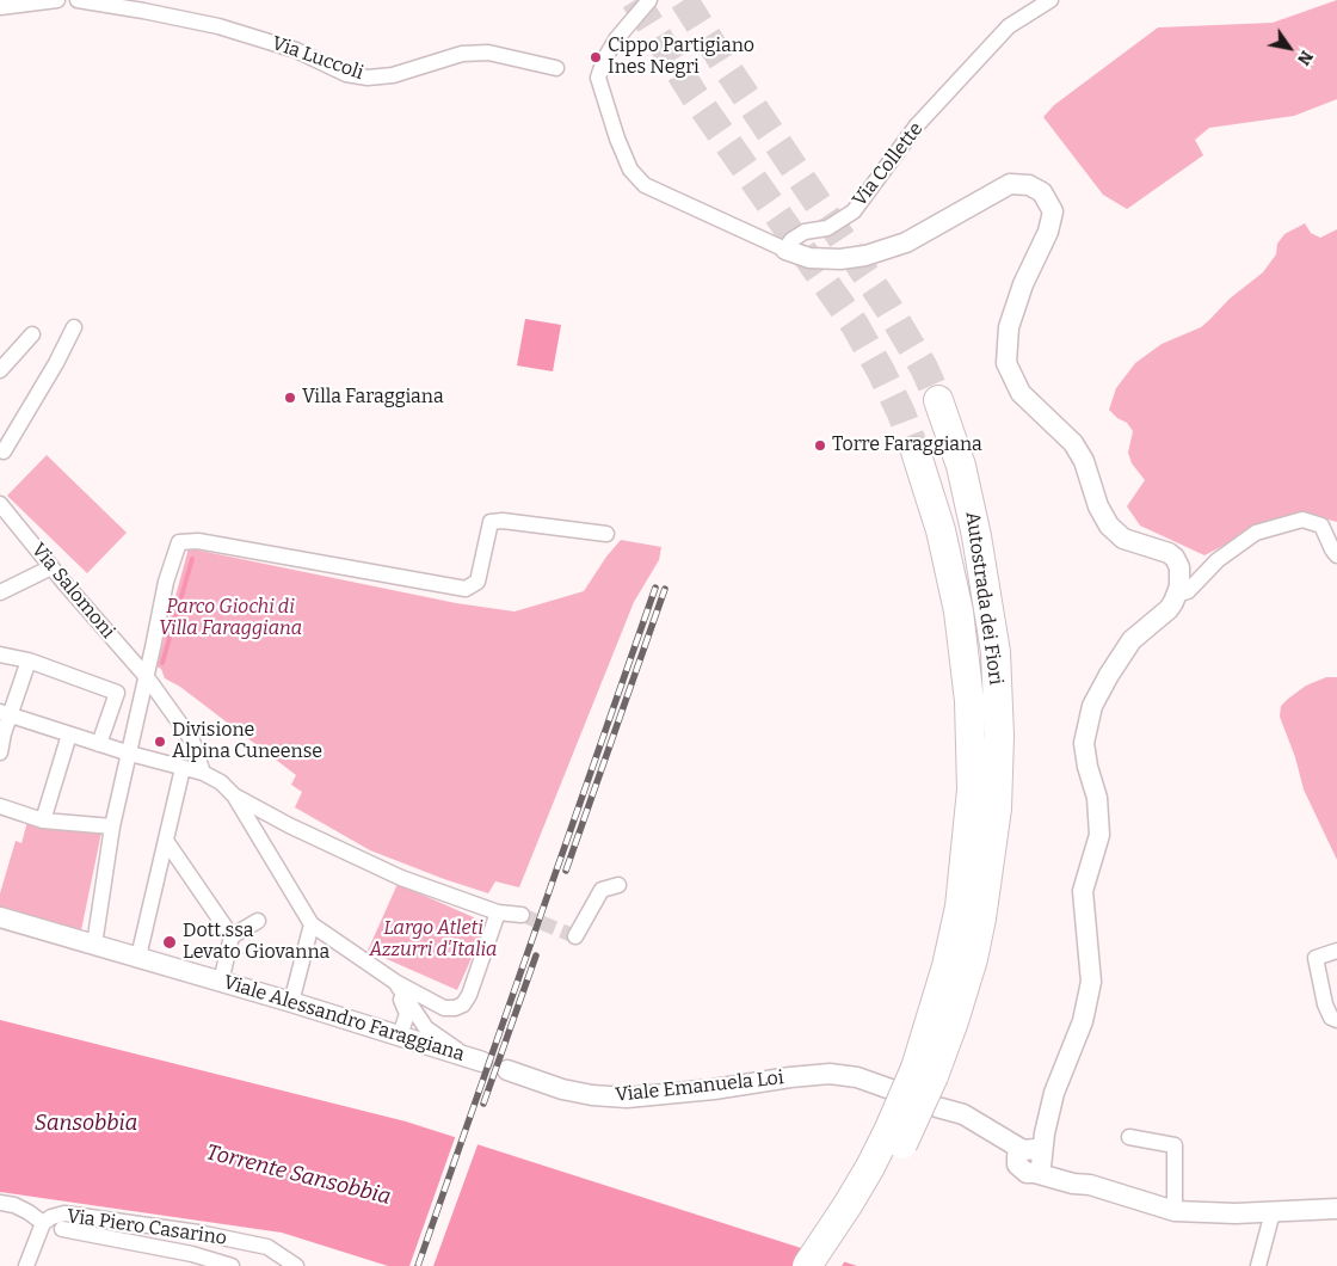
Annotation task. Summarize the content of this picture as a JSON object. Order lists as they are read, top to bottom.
{
  "streets": {
    "highway": ["Autostrada dei Fiori"],
    "street": [
      "Via Luccoli",
      "Via Collette",
      "Via Salomoni",
      "Viale Alessandro Faraggiana",
      "Viale Emanuela Loi",
      "Via Piero Casarino"
    ]
  },
  "water": ["Sansobbia", "Torrente Sansobbia"],
  "parks": ["Parco Giochi di Villa Faraggiana", "Largo Atleti Azzurri d'Italia"],
  "places": [
    "Cippo Partigiano Ines Negri",
    "Villa Faraggiana",
    "Torre Faraggiana",
    "Divisione Alpina Cuneense",
    "Dott.ssa Levato Giovanna"
  ],
  "north": "bottom right"
}
